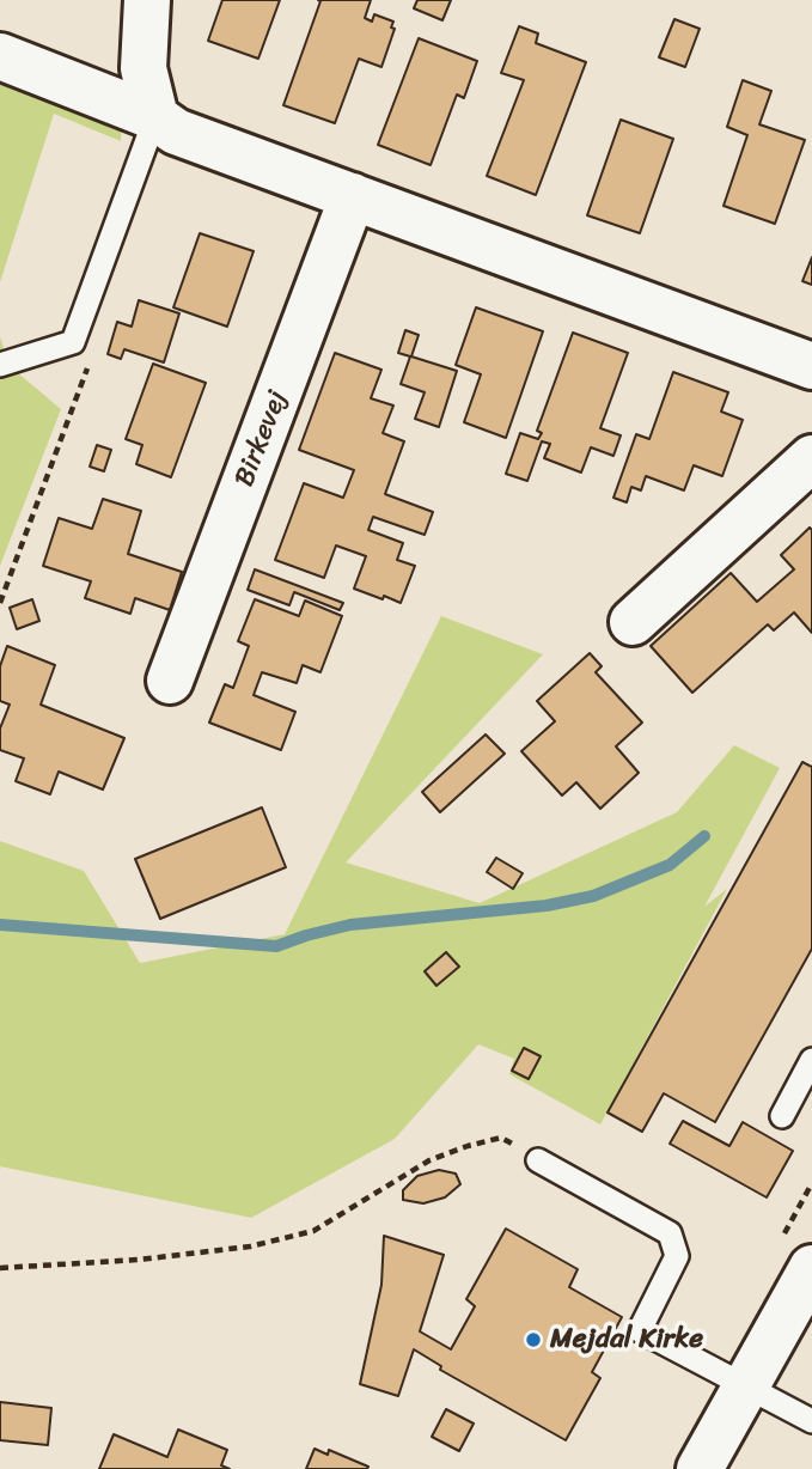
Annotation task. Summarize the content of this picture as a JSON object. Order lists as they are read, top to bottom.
{
  "streets": {
    "street": ["Birkevej"]
  },
  "places": ["Mejdal Kirke"]
}
